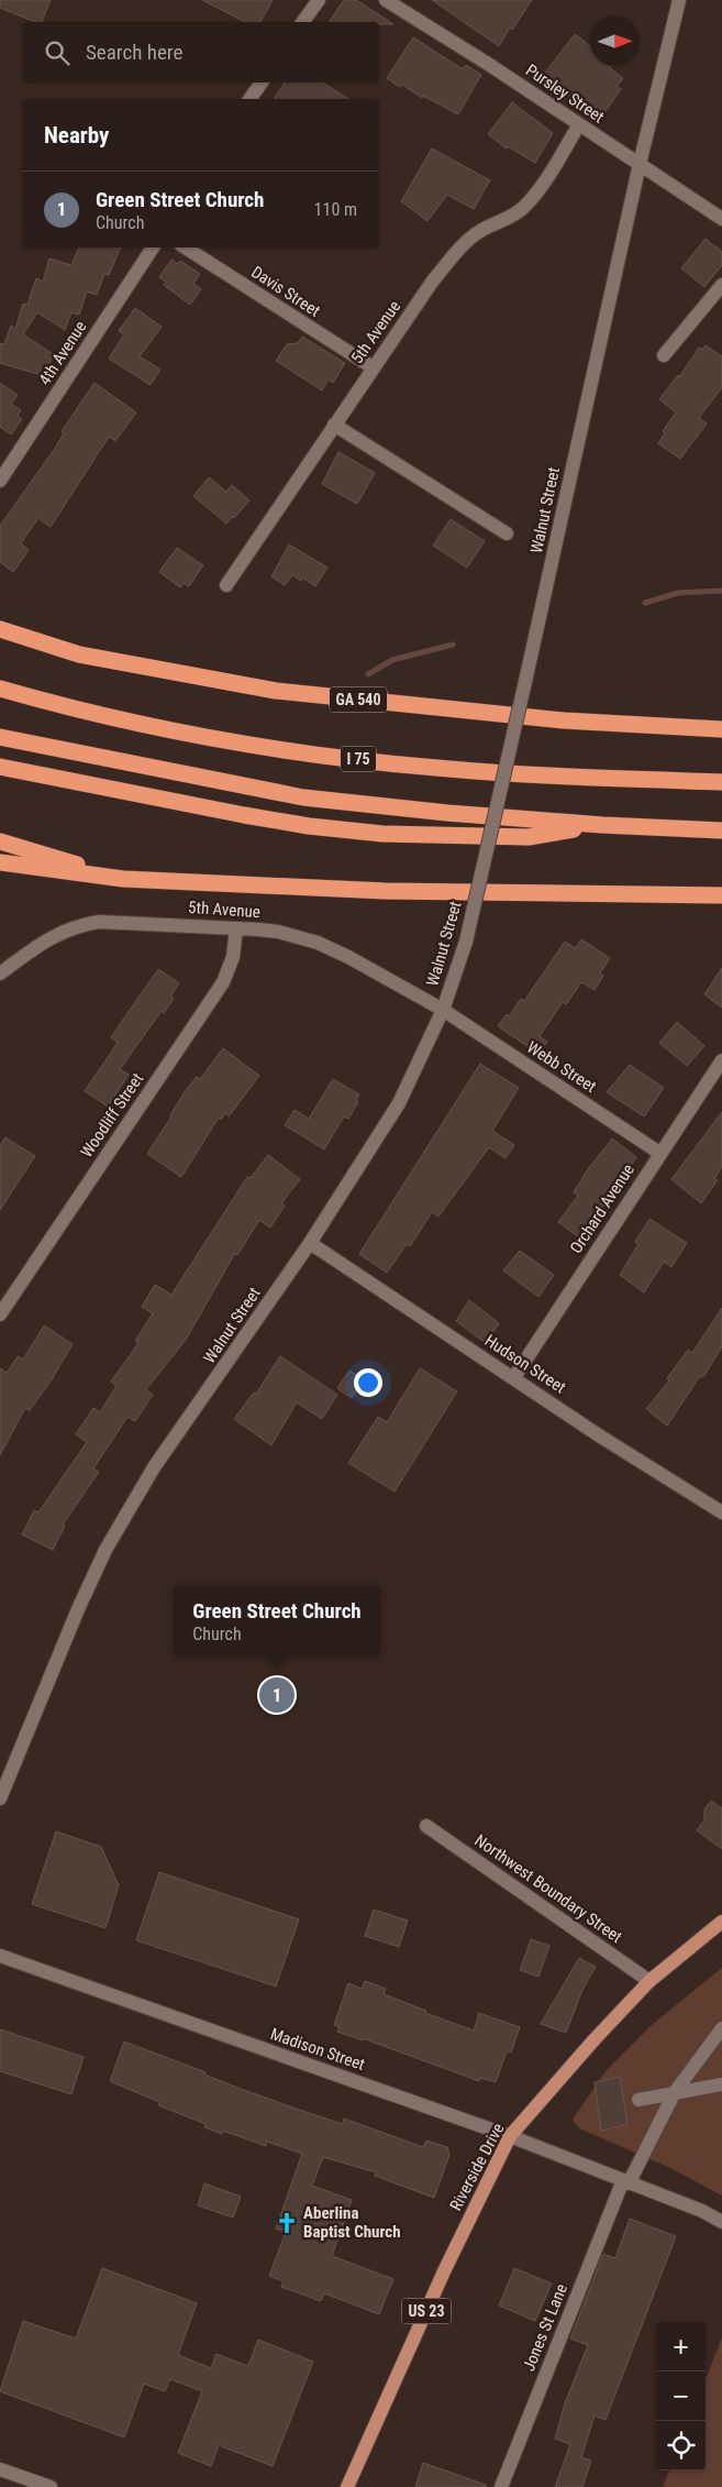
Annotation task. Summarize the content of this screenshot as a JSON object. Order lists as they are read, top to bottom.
{
  "streets": {
    "highway": ["GA 540", "I 75"],
    "main road": ["Riverside Drive", "US 23"],
    "street": [
      "Pursley Street",
      "Davis Street",
      "5th Avenue",
      "4th Avenue",
      "Walnut Street",
      "Webb Street",
      "Woodliff Street",
      "Orchard Avenue",
      "Hudson Street",
      "Northwest Boundary Street",
      "Madison Street",
      "Jones St Lane"
    ]
  },
  "crossings": [
    ["Pursley Street", "5th Avenue"],
    ["Pursley Street", "Walnut Street"],
    ["Davis Street", "5th Avenue"],
    ["5th Avenue", "Walnut Street"],
    ["5th Avenue", "Webb Street"],
    ["5th Avenue", "Woodliff Street"],
    ["Walnut Street", "Webb Street"],
    ["Walnut Street", "Hudson Street"],
    ["Webb Street", "Orchard Avenue"],
    ["Orchard Avenue", "Hudson Street"],
    ["Northwest Boundary Street", "Riverside Drive"],
    ["Madison Street", "Riverside Drive"],
    ["Madison Street", "Jones St Lane"]
  ],
  "places": {
    "church": ["Aberlina Baptist Church"]
  },
  "north": "right",
  "page": {
    "search": "Search here",
    "heading": "Nearby",
    "list": [
      {
        "mark": "1",
        "name": "Green Street Church",
        "note": "Church",
        "value": "110 m"
      }
    ],
    "popup": ["Green Street Church", "Church"],
    "pins": "1",
    "map_buttons": ["+", "−"]
  }
}
